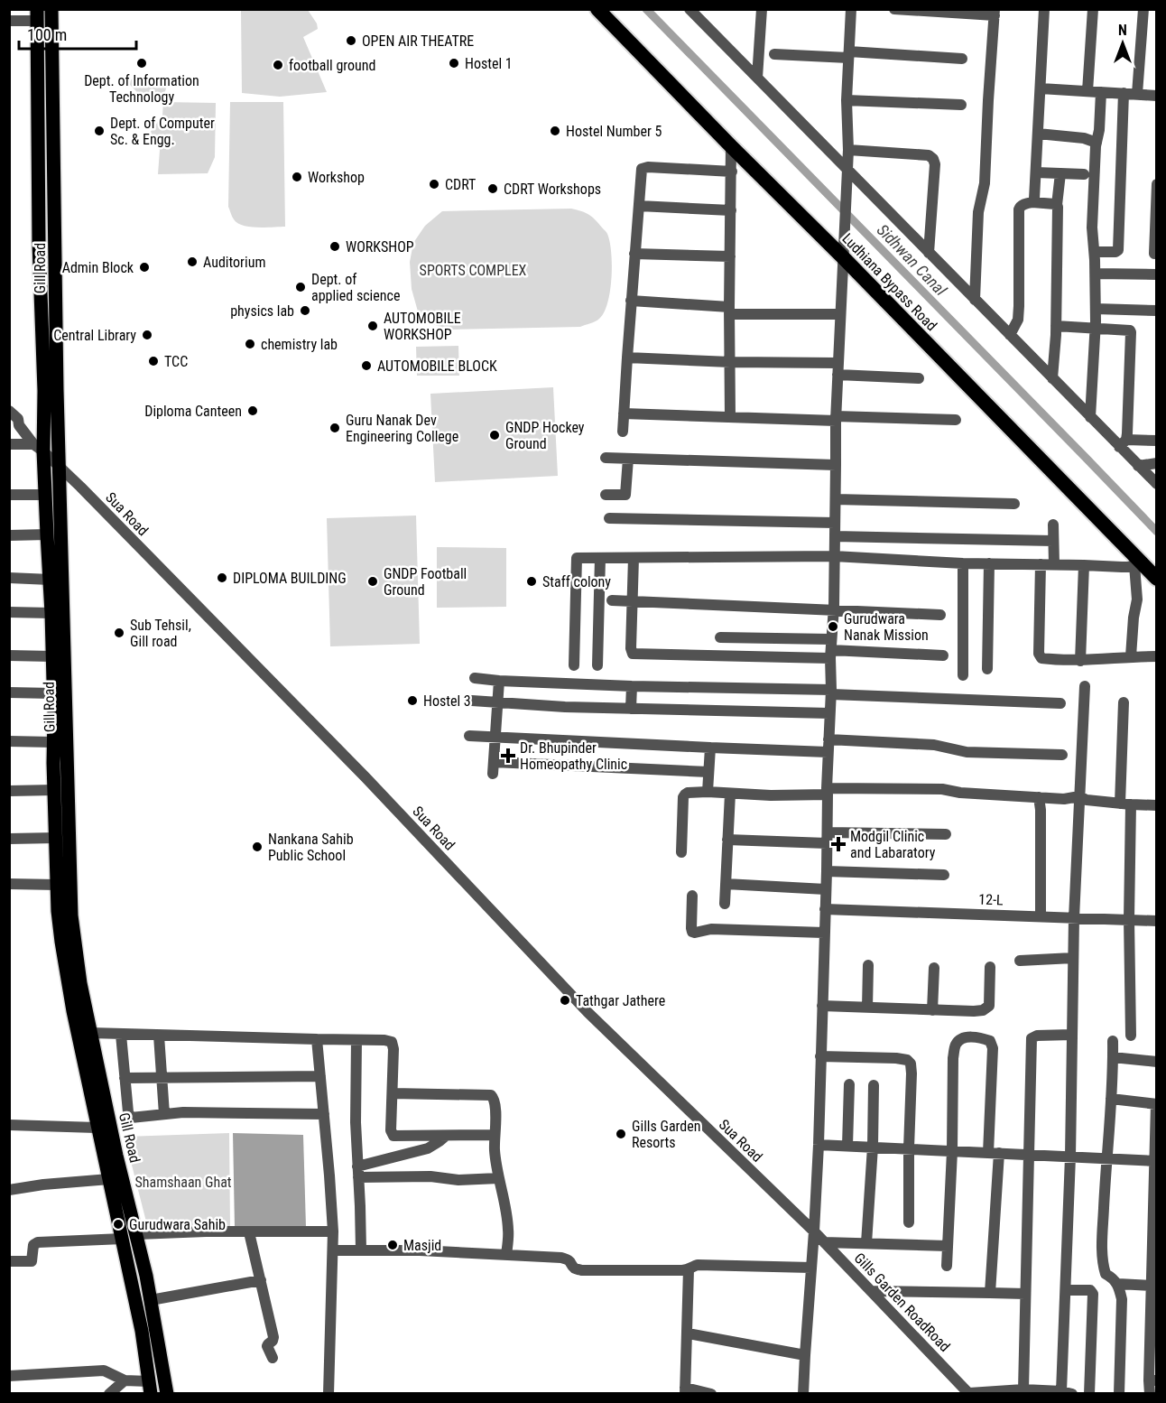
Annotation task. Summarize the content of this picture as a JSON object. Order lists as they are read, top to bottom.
{
  "streets": {
    "highway": ["Ludhiana Bypass Road"],
    "main road": ["Gill Road"],
    "street": ["Sua Road", "12-L", "Gills Garden RoadRoad"]
  },
  "crossings": [
    ["Gill Road", "Sua Road"],
    ["Sua Road", "Gills Garden RoadRoad"]
  ],
  "water": ["Sidhwan Canal"],
  "parks": ["SPORTS COMPLEX", "Shamshaan Ghat"],
  "places": {
    "other": [
      "OPEN AIR THEATRE",
      "Dept. of Information Technology",
      "Hostel 1",
      "football ground",
      "Dept. of Computer Sc. & Engg.",
      "Hostel Number 5",
      "Workshop",
      "CDRT",
      "CDRT Workshops",
      "WORKSHOP",
      "Auditorium",
      "Admin Block",
      "Dept. of applied science",
      "physics lab",
      "AUTOMOBILE WORKSHOP",
      "Central Library",
      "chemistry lab",
      "TCC",
      "AUTOMOBILE BLOCK",
      "Diploma Canteen",
      "Guru Nanak Dev Engineering College",
      "GNDP Hockey Ground",
      "DIPLOMA BUILDING",
      "GNDP Football Ground",
      "Staff colony",
      "Gurudwara Nanak Mission",
      "Sub Tehsil, Gill road",
      "Hostel 3",
      "Nankana Sahib Public School",
      "Tathgar Jathere",
      "Gills Garden Resorts",
      "Gurudwara Sahib",
      "Masjid"
    ],
    "health": ["Dr. Bhupinder Homeopathy Clinic", "Modgil Clinic and Labaratory"]
  },
  "scale_bar": "100 m",
  "north": "top"
}
